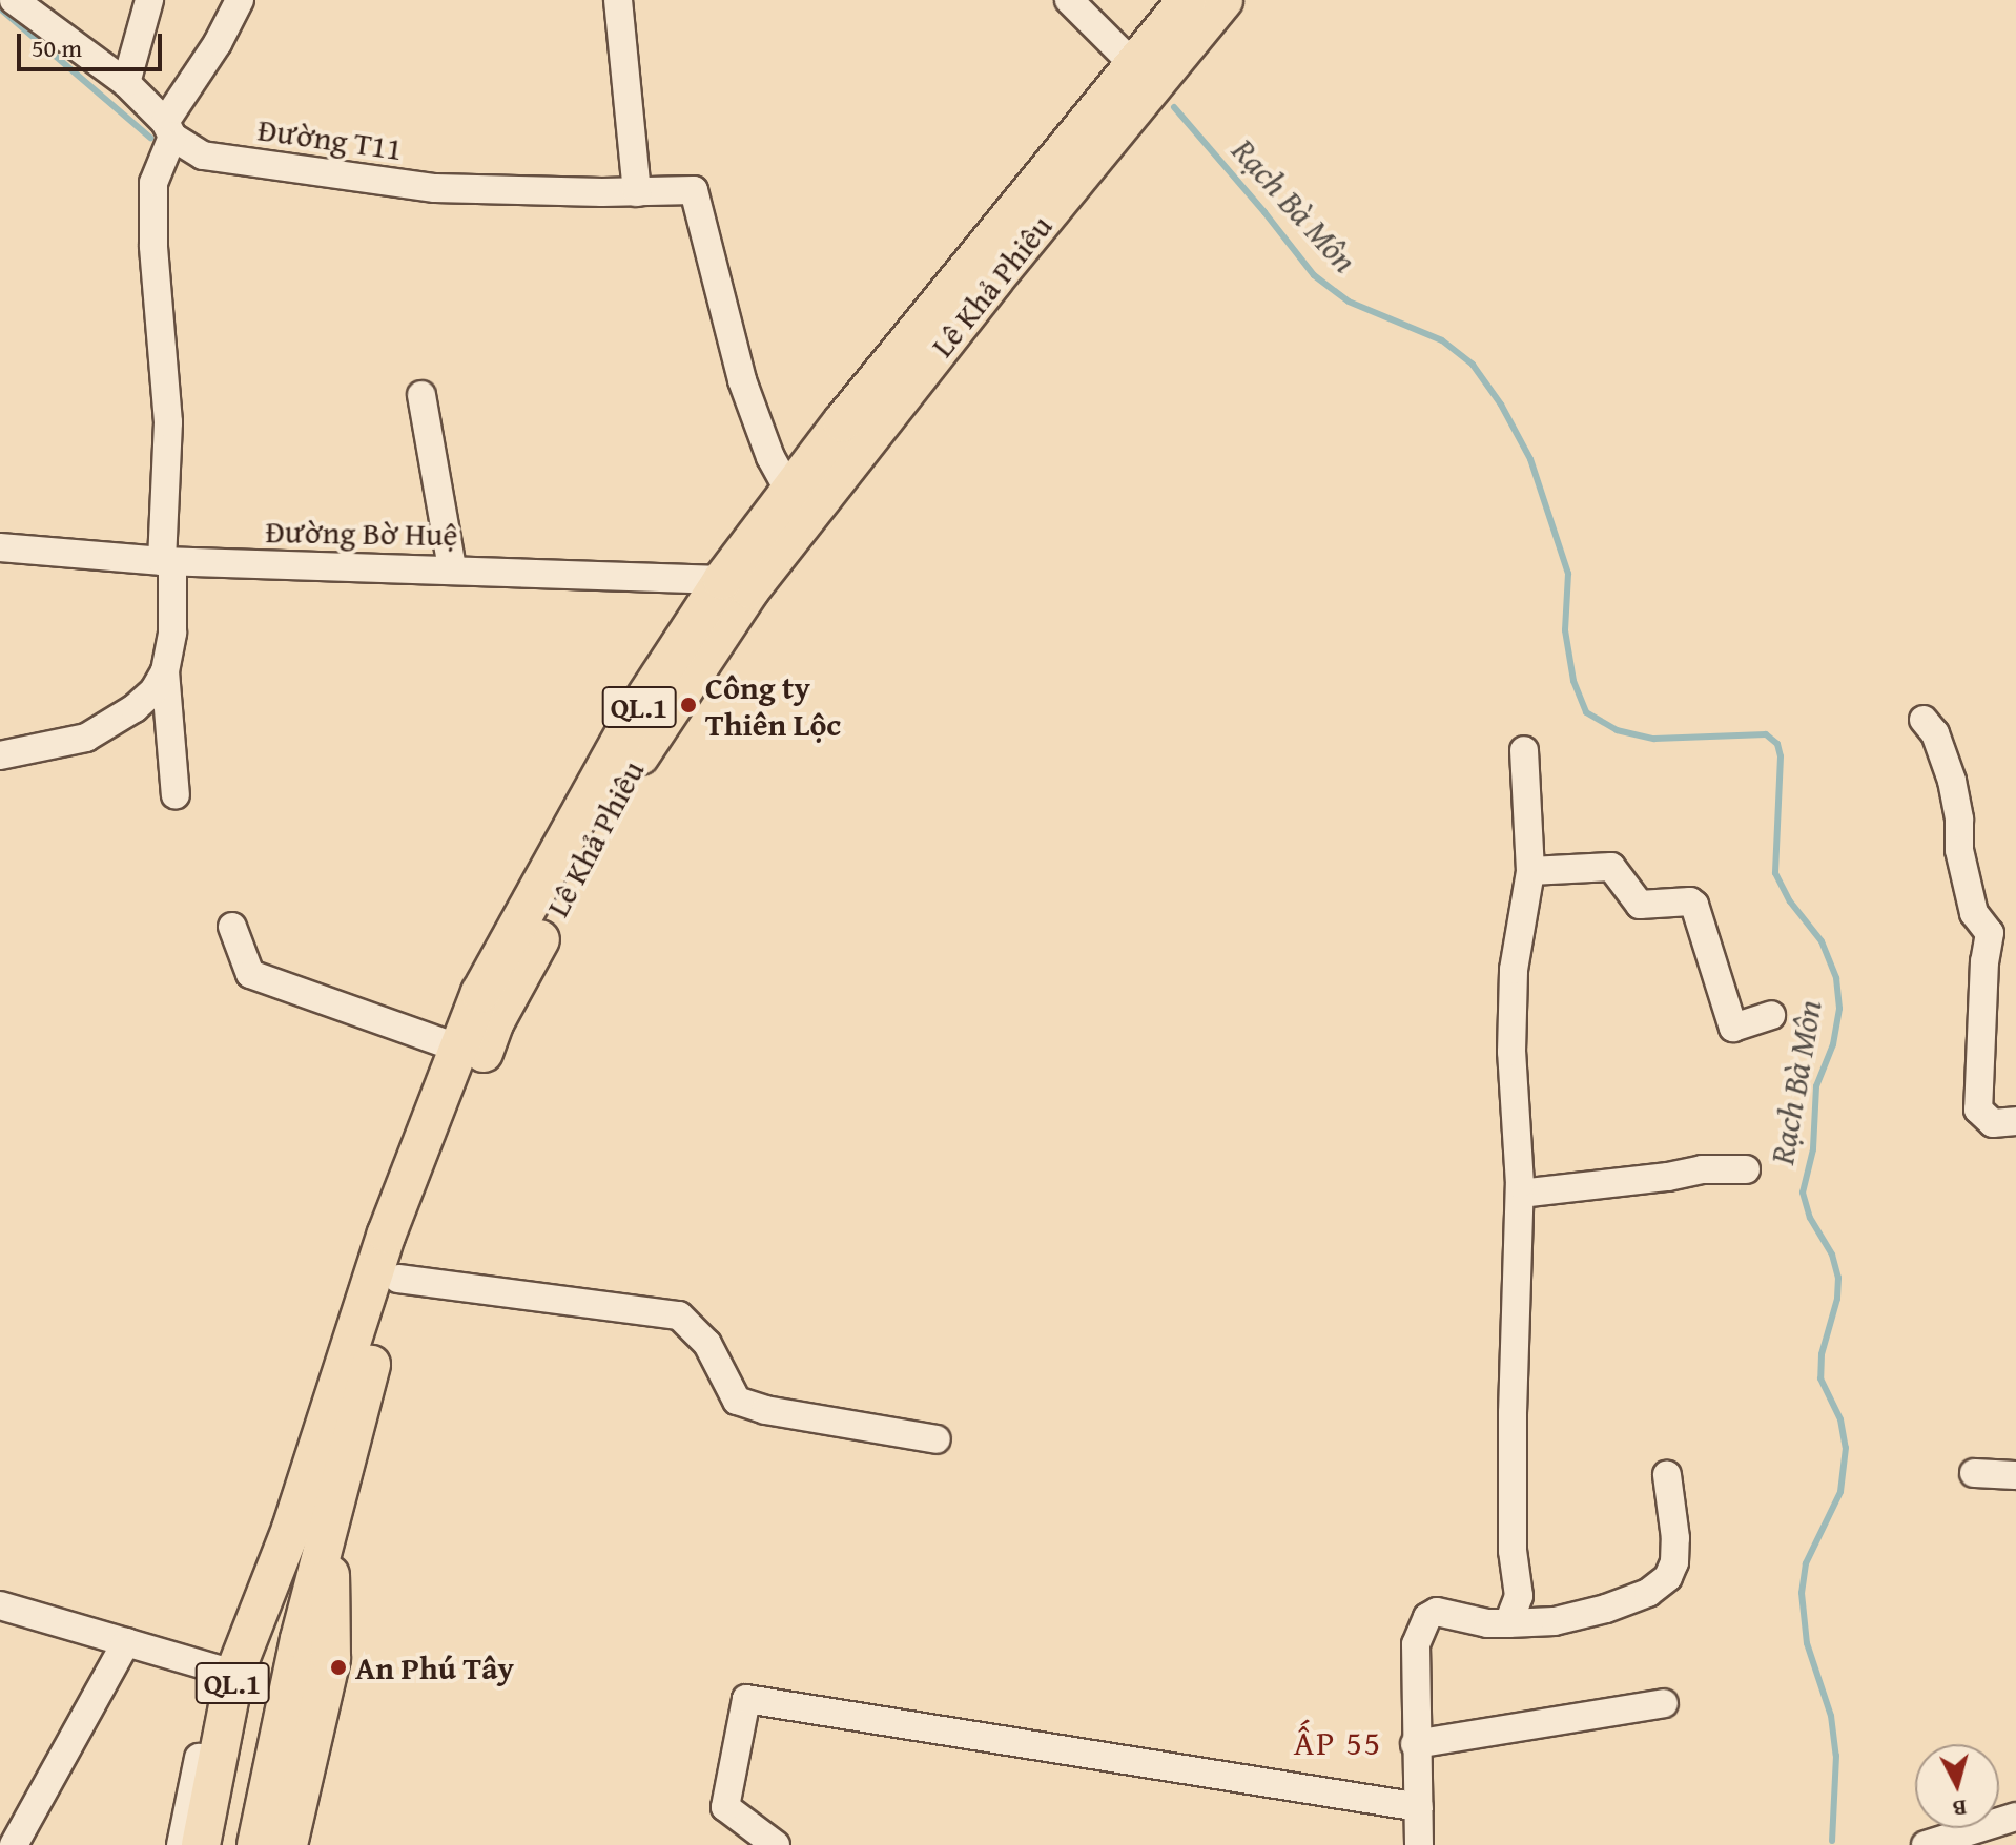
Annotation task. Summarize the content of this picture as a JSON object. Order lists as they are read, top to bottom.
{
  "streets": {
    "highway": ["Lê Khả Phiêu", "QL.1"],
    "street": ["Đường T11", "Đường Bờ Huệ"]
  },
  "crossings": [
    ["Đường T11", "Lê Khả Phiêu"],
    ["Lê Khả Phiêu", "Đường Bờ Huệ"],
    ["Lê Khả Phiêu", "QL.1"]
  ],
  "districts": ["ẤP 55"],
  "water": ["Rạch Bà Môn"],
  "places": ["Công ty Thiên Lộc", "An Phú Tây"],
  "scale_bar": "50 m",
  "north": "bottom"
}
